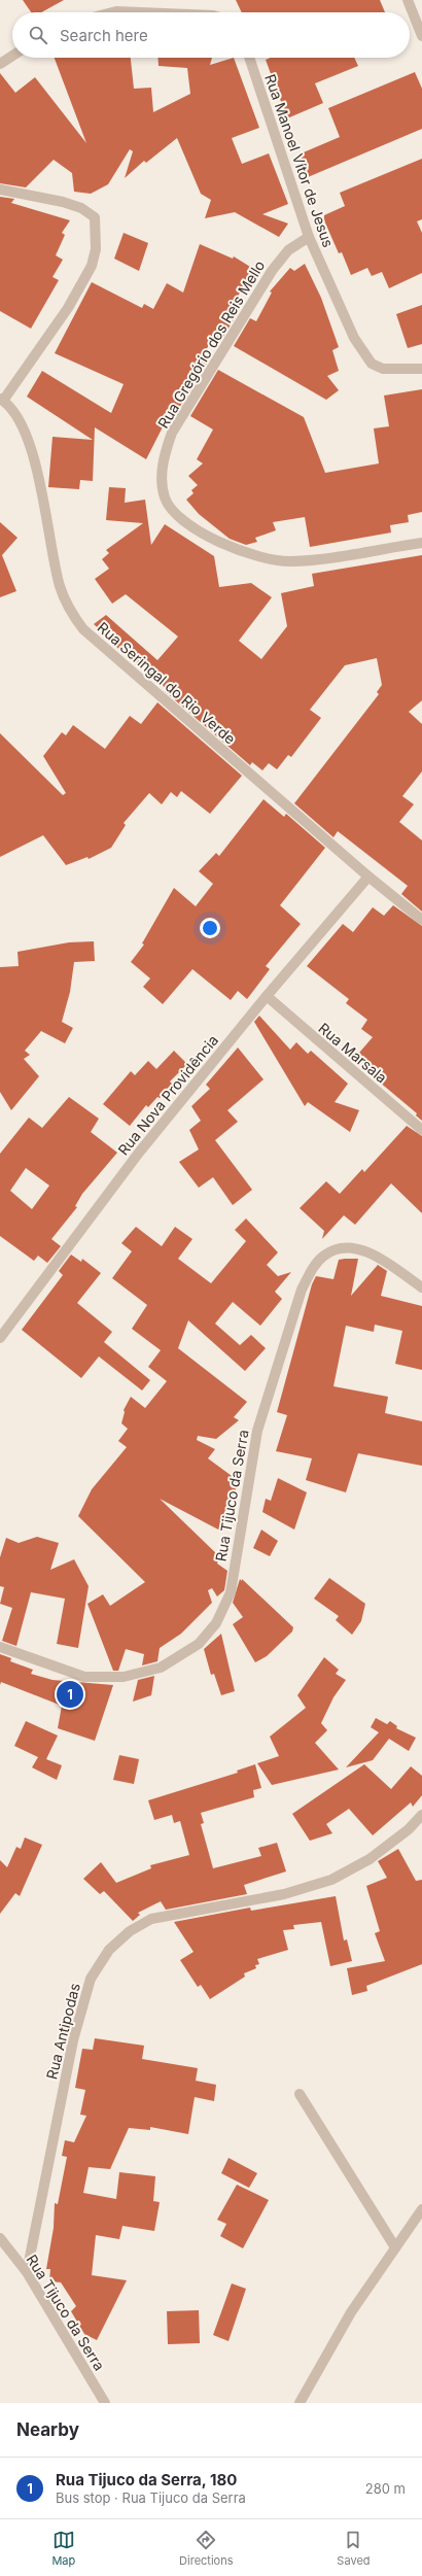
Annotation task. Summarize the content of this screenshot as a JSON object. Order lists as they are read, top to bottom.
{
  "streets": {
    "street": [
      "Rua Manoel Vítor de Jesus",
      "Rua Gregório dos Reis Mello",
      "Rua Seringal do Rio Verde",
      "Rua Marsala",
      "Rua Nova Providência",
      "Rua Tijuco da Serra",
      "Rua Antipodas"
    ]
  },
  "crossings": [
    ["Rua Manoel Vítor de Jesus", "Rua Gregório dos Reis Mello"],
    ["Rua Seringal do Rio Verde", "Rua Nova Providência"],
    ["Rua Marsala", "Rua Nova Providência"],
    ["Rua Tijuco da Serra", "Rua Antipodas"]
  ],
  "page": {
    "search": "Search here",
    "pins": "1",
    "heading": "Nearby",
    "list": [
      {
        "mark": "1",
        "name": "Rua Tijuco da Serra, 180",
        "note": "Bus stop · Rua Tijuco da Serra",
        "value": "280 m"
      }
    ],
    "nav": ["Map", "Directions", "Saved"]
  }
}
